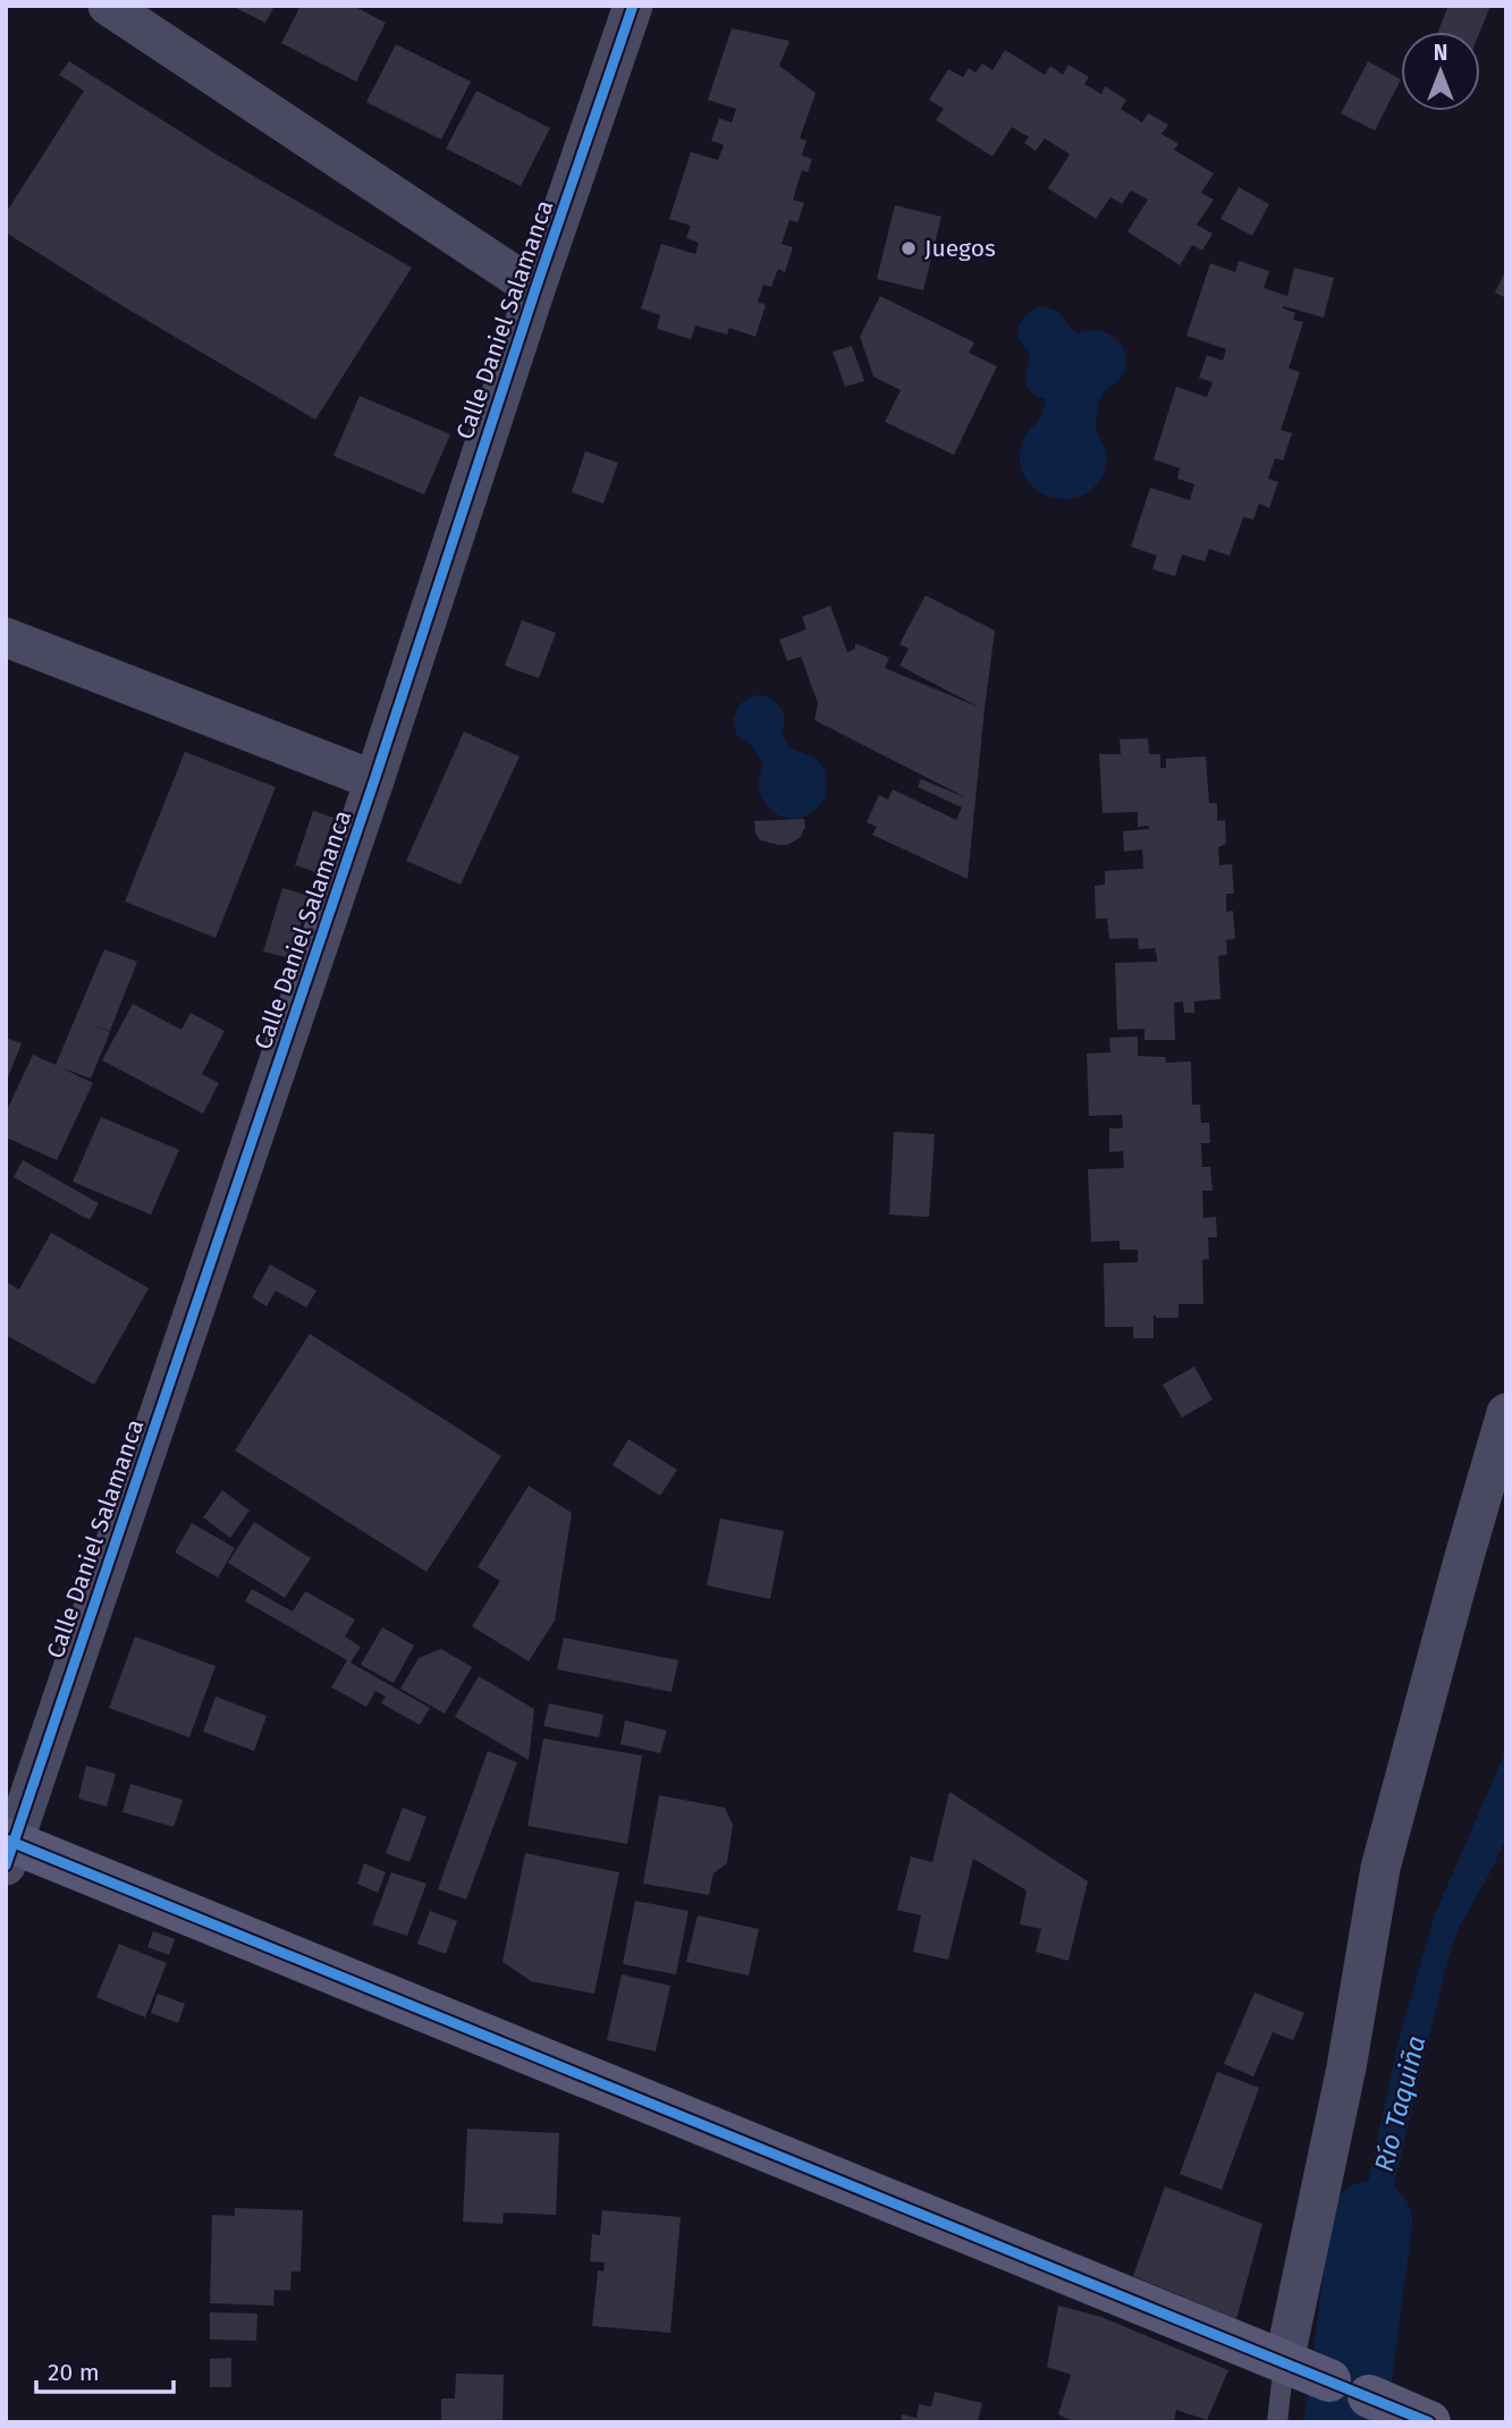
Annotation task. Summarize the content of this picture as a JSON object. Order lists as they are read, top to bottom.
{
  "streets": {
    "street": ["Calle Daniel Salamanca"]
  },
  "water": ["Río Taquiña"],
  "places": ["Juegos"],
  "scale_bar": "20 m",
  "north": "top"
}
